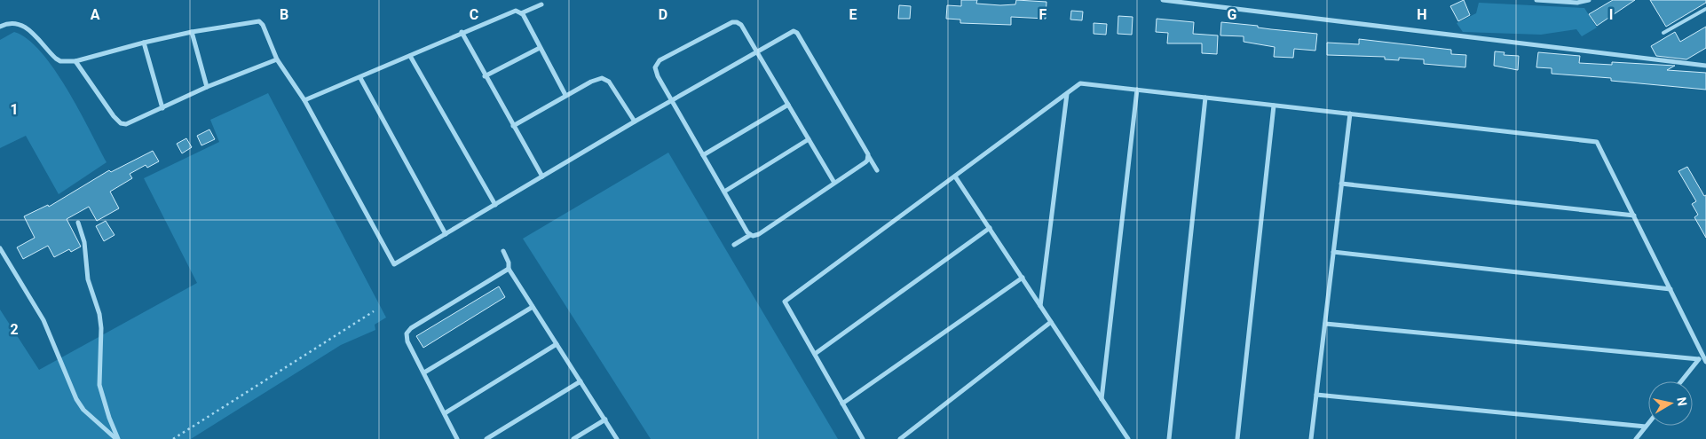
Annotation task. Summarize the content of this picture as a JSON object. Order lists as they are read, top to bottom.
{
  "north": "right",
  "grid": {
    "columns": [
      "A",
      "B",
      "C",
      "D",
      "E",
      "F",
      "G",
      "H",
      "I"
    ],
    "rows": ["1", "2"]
  }
}
